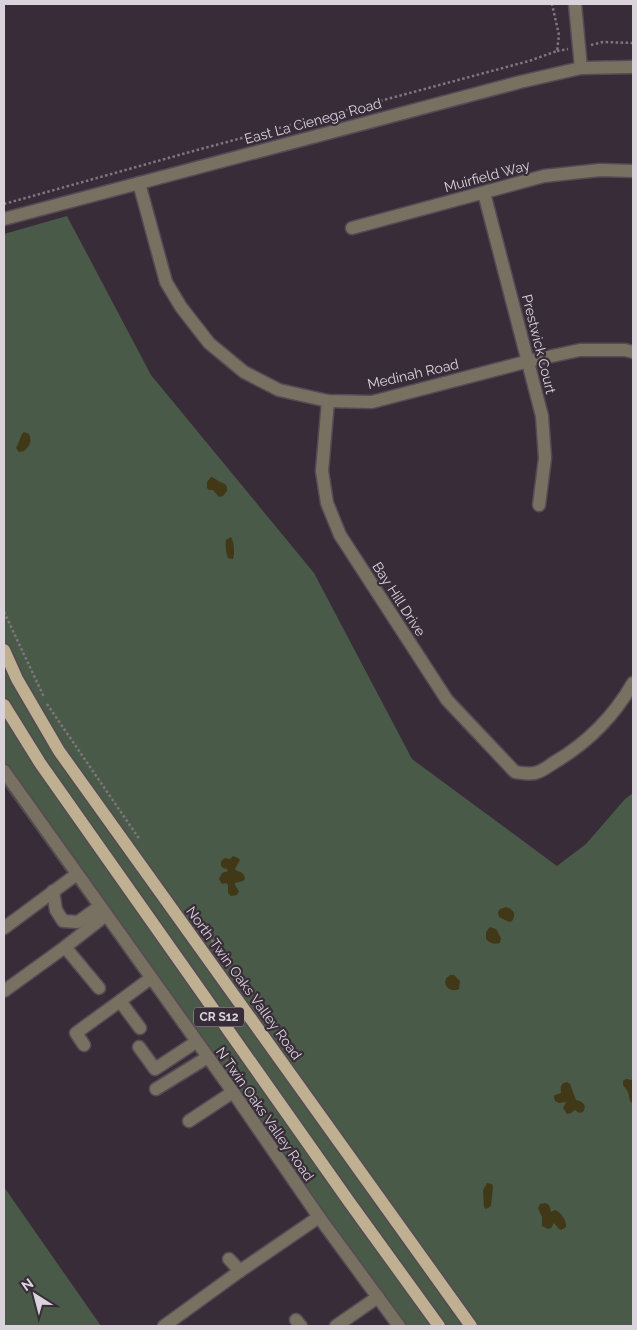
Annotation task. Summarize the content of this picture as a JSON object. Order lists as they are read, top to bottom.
{
  "streets": {
    "main road": ["North Twin Oaks Valley Road", "CR S12"],
    "street": [
      "East La Cienega Road",
      "Muirfield Way",
      "Prestwick Court",
      "Medinah Road",
      "Bay Hill Drive",
      "N Twin Oaks Valley Road"
    ]
  },
  "crossings": [
    ["East La Cienega Road", "Medinah Road"],
    ["Muirfield Way", "Prestwick Court"],
    ["Prestwick Court", "Medinah Road"],
    ["Medinah Road", "Bay Hill Drive"]
  ],
  "north": "top left"
}
